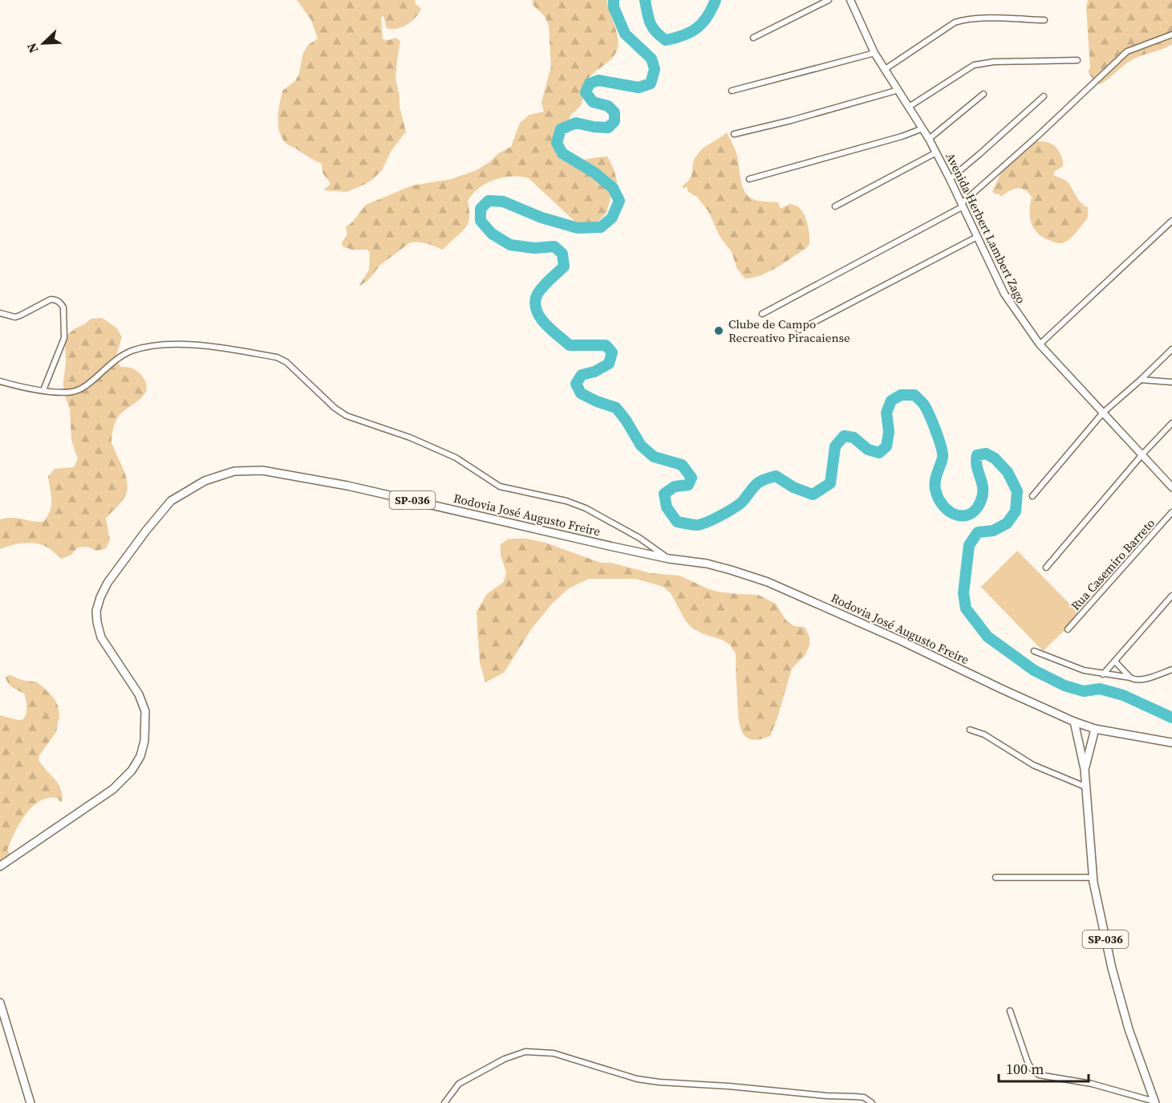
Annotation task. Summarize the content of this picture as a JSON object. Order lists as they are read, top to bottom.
{
  "streets": {
    "main road": ["SP-036", "Rodovia José Augusto Freire"],
    "street": ["Avenida Herbert Lambert Zago", "Rua Casemiro Barreto"]
  },
  "crossings": [
    ["SP-036", "Rodovia José Augusto Freire"]
  ],
  "places": ["Clube de Campo Recreativo Piracaiense"],
  "scale_bar": "100 m",
  "north": "bottom left"
}
